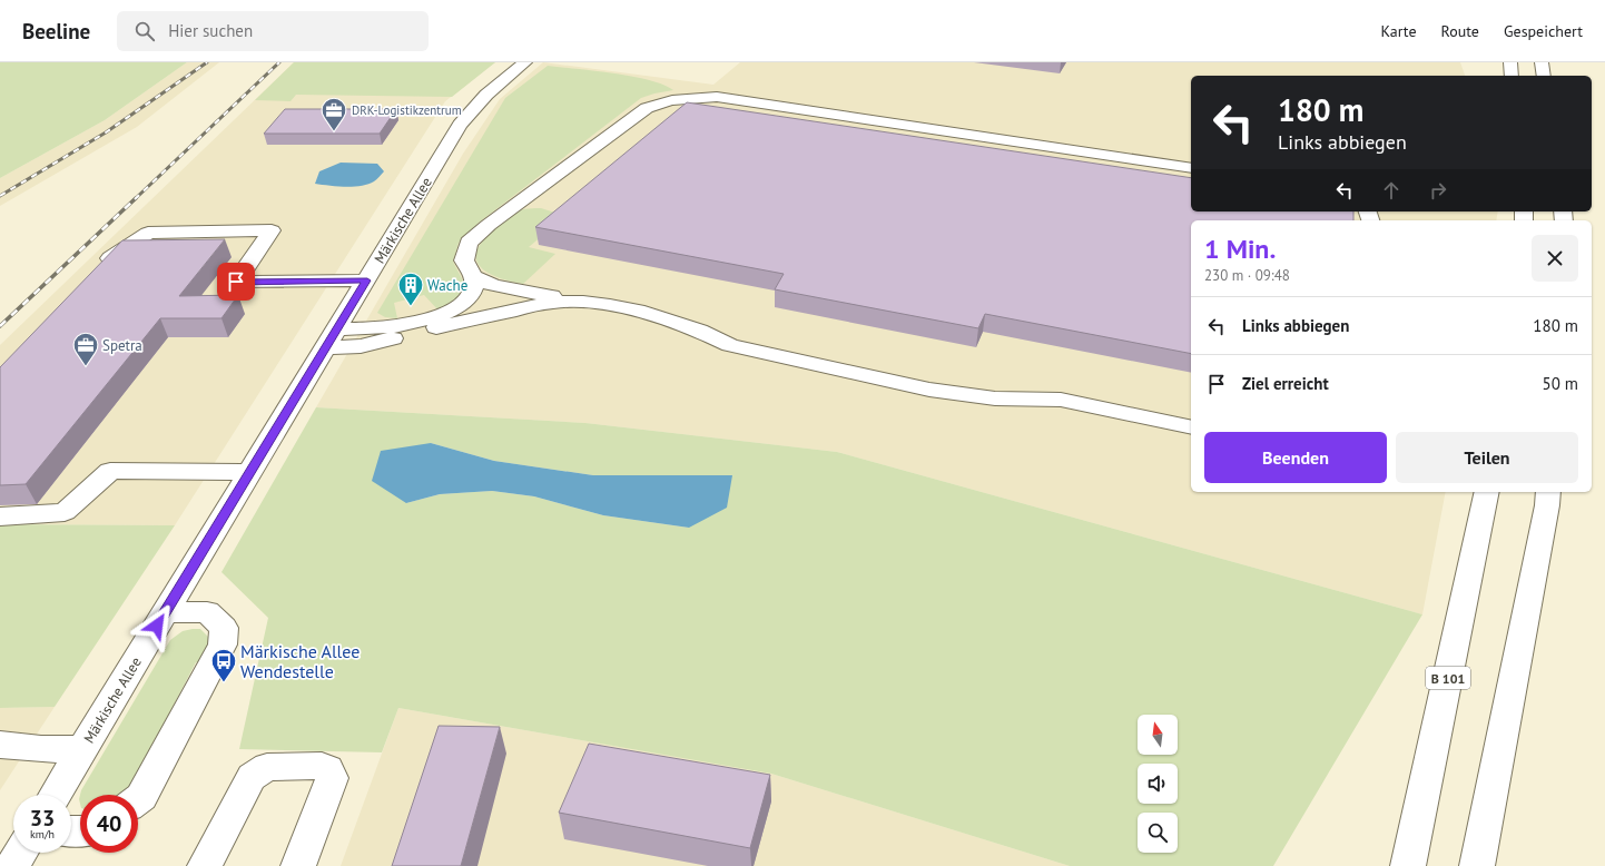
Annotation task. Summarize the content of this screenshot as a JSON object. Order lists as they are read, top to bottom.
{
  "streets": {
    "main road": ["Märkische Allee", "B 101"]
  },
  "places": {
    "office": ["DRK-Logistikzentrum", "Spetra"],
    "building": ["Wache"],
    "bus stop": ["Märkische Allee Wendestelle"]
  },
  "north": "top",
  "page": {
    "header": "Beeline",
    "search": "Hier suchen",
    "nav": ["Karte", "Route", "Gespeichert"],
    "turn": ["180 m", "Links abbiegen"],
    "heading": ["1 Min.", "230 m · 09:48"],
    "list": [
      {
        "name": "Links abbiegen",
        "value": "180 m"
      },
      {
        "name": "Ziel erreicht",
        "value": "50 m"
      }
    ],
    "buttons": ["Beenden", "Teilen"],
    "speed": "33 km/h",
    "limit": "40"
  }
}
